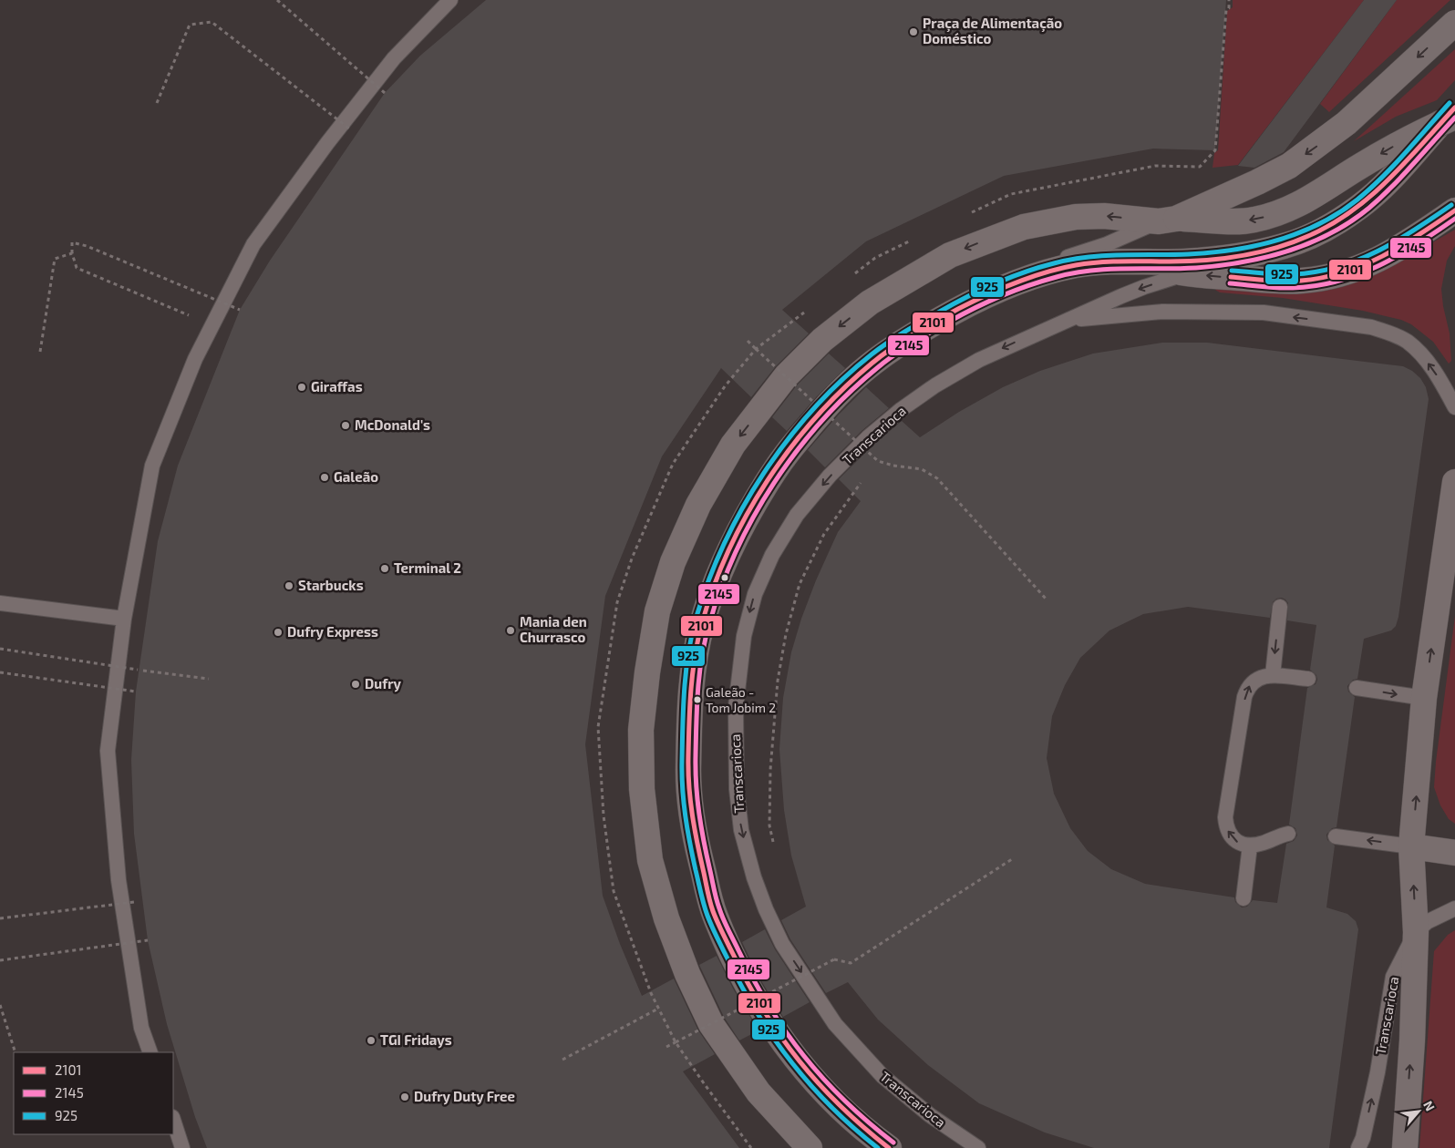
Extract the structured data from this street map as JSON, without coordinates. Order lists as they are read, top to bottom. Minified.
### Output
{"streets":{"lane":["Transcarioca"]},"places":["Praça de Alimentação Doméstico","Giraffas","McDonald's","Galeão","Terminal 2","Starbucks","Mania den Churrasco","Dufry Express","Dufry","Galeão - Tom Jobim 2","TGI Fridays","Dufry Duty Free"],"lines":["transit line 925","transit line 2101","transit line 2145"],"legend":["2101","2145","925"],"north":"top right"}
